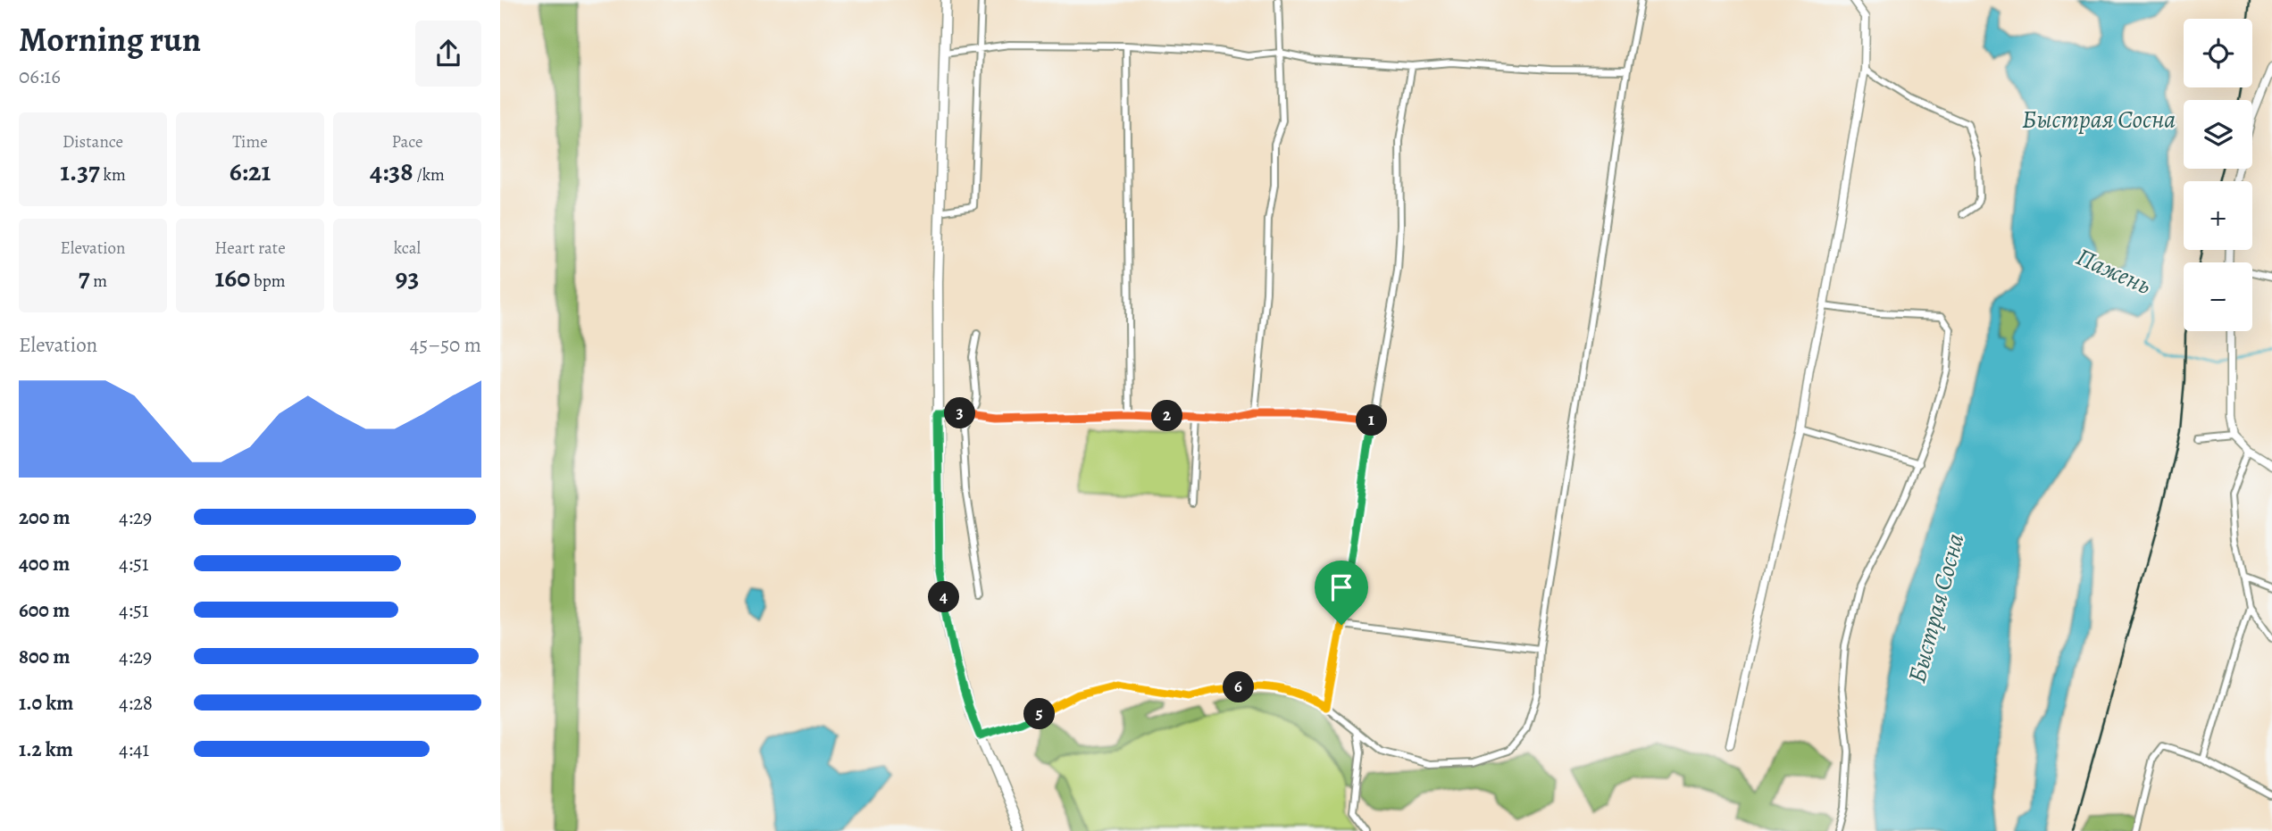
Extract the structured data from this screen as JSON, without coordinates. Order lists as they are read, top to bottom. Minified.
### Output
{"water":["Быстрая Сосна","Пажень"],"page":{"heading":["Morning run","06:16"],"map_buttons":["+","−"],"stats":[["Distance","1.37 km"],["Time","6:21"],["Pace","4:38 /km"],["Elevation","7 m"],["Heart rate","160 bpm"],["kcal","93"]],"chart":["Elevation","45–50 m"],"pins":["3","2","1","4","6","5"],"list":[{"name":"200 m","note":"4:29"},{"name":"400 m","note":"4:51"},{"name":"600 m","note":"4:51"},{"name":"800 m","note":"4:29"},{"name":"1.0 km","note":"4:28"},{"name":"1.2 km","note":"4:41"}]}}
